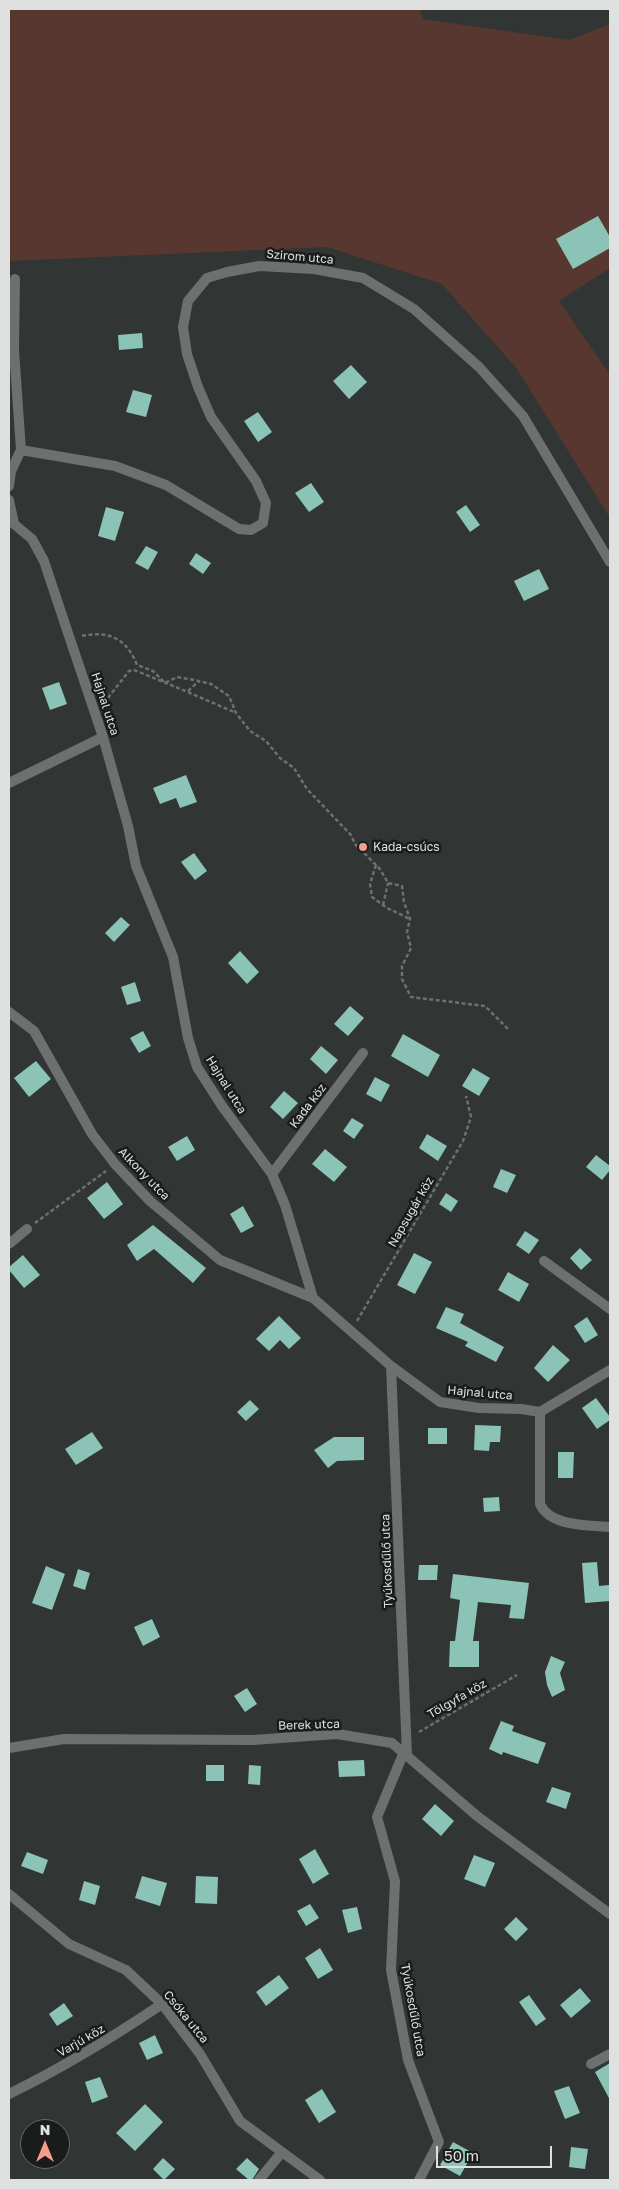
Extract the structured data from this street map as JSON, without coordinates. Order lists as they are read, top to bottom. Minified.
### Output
{"streets":{"street":["Szirom utca","Hajnal utca","Kada köz","Alkony utca","Tyúkosdűlő utca","Berek utca","Csóka utca","Varjú köz"],"path":["Napsugár köz","Tölgyfa köz"]},"crossings":[["Hajnal utca","Kada köz"],["Hajnal utca","Alkony utca"],["Hajnal utca","Napsugár köz"],["Hajnal utca","Tyúkosdűlő utca"],["Tyúkosdűlő utca","Tölgyfa köz"],["Tyúkosdűlő utca","Berek utca"],["Csóka utca","Varjú köz"]],"places":["Kada-csúcs"],"scale_bar":"50 m","north":"top"}
